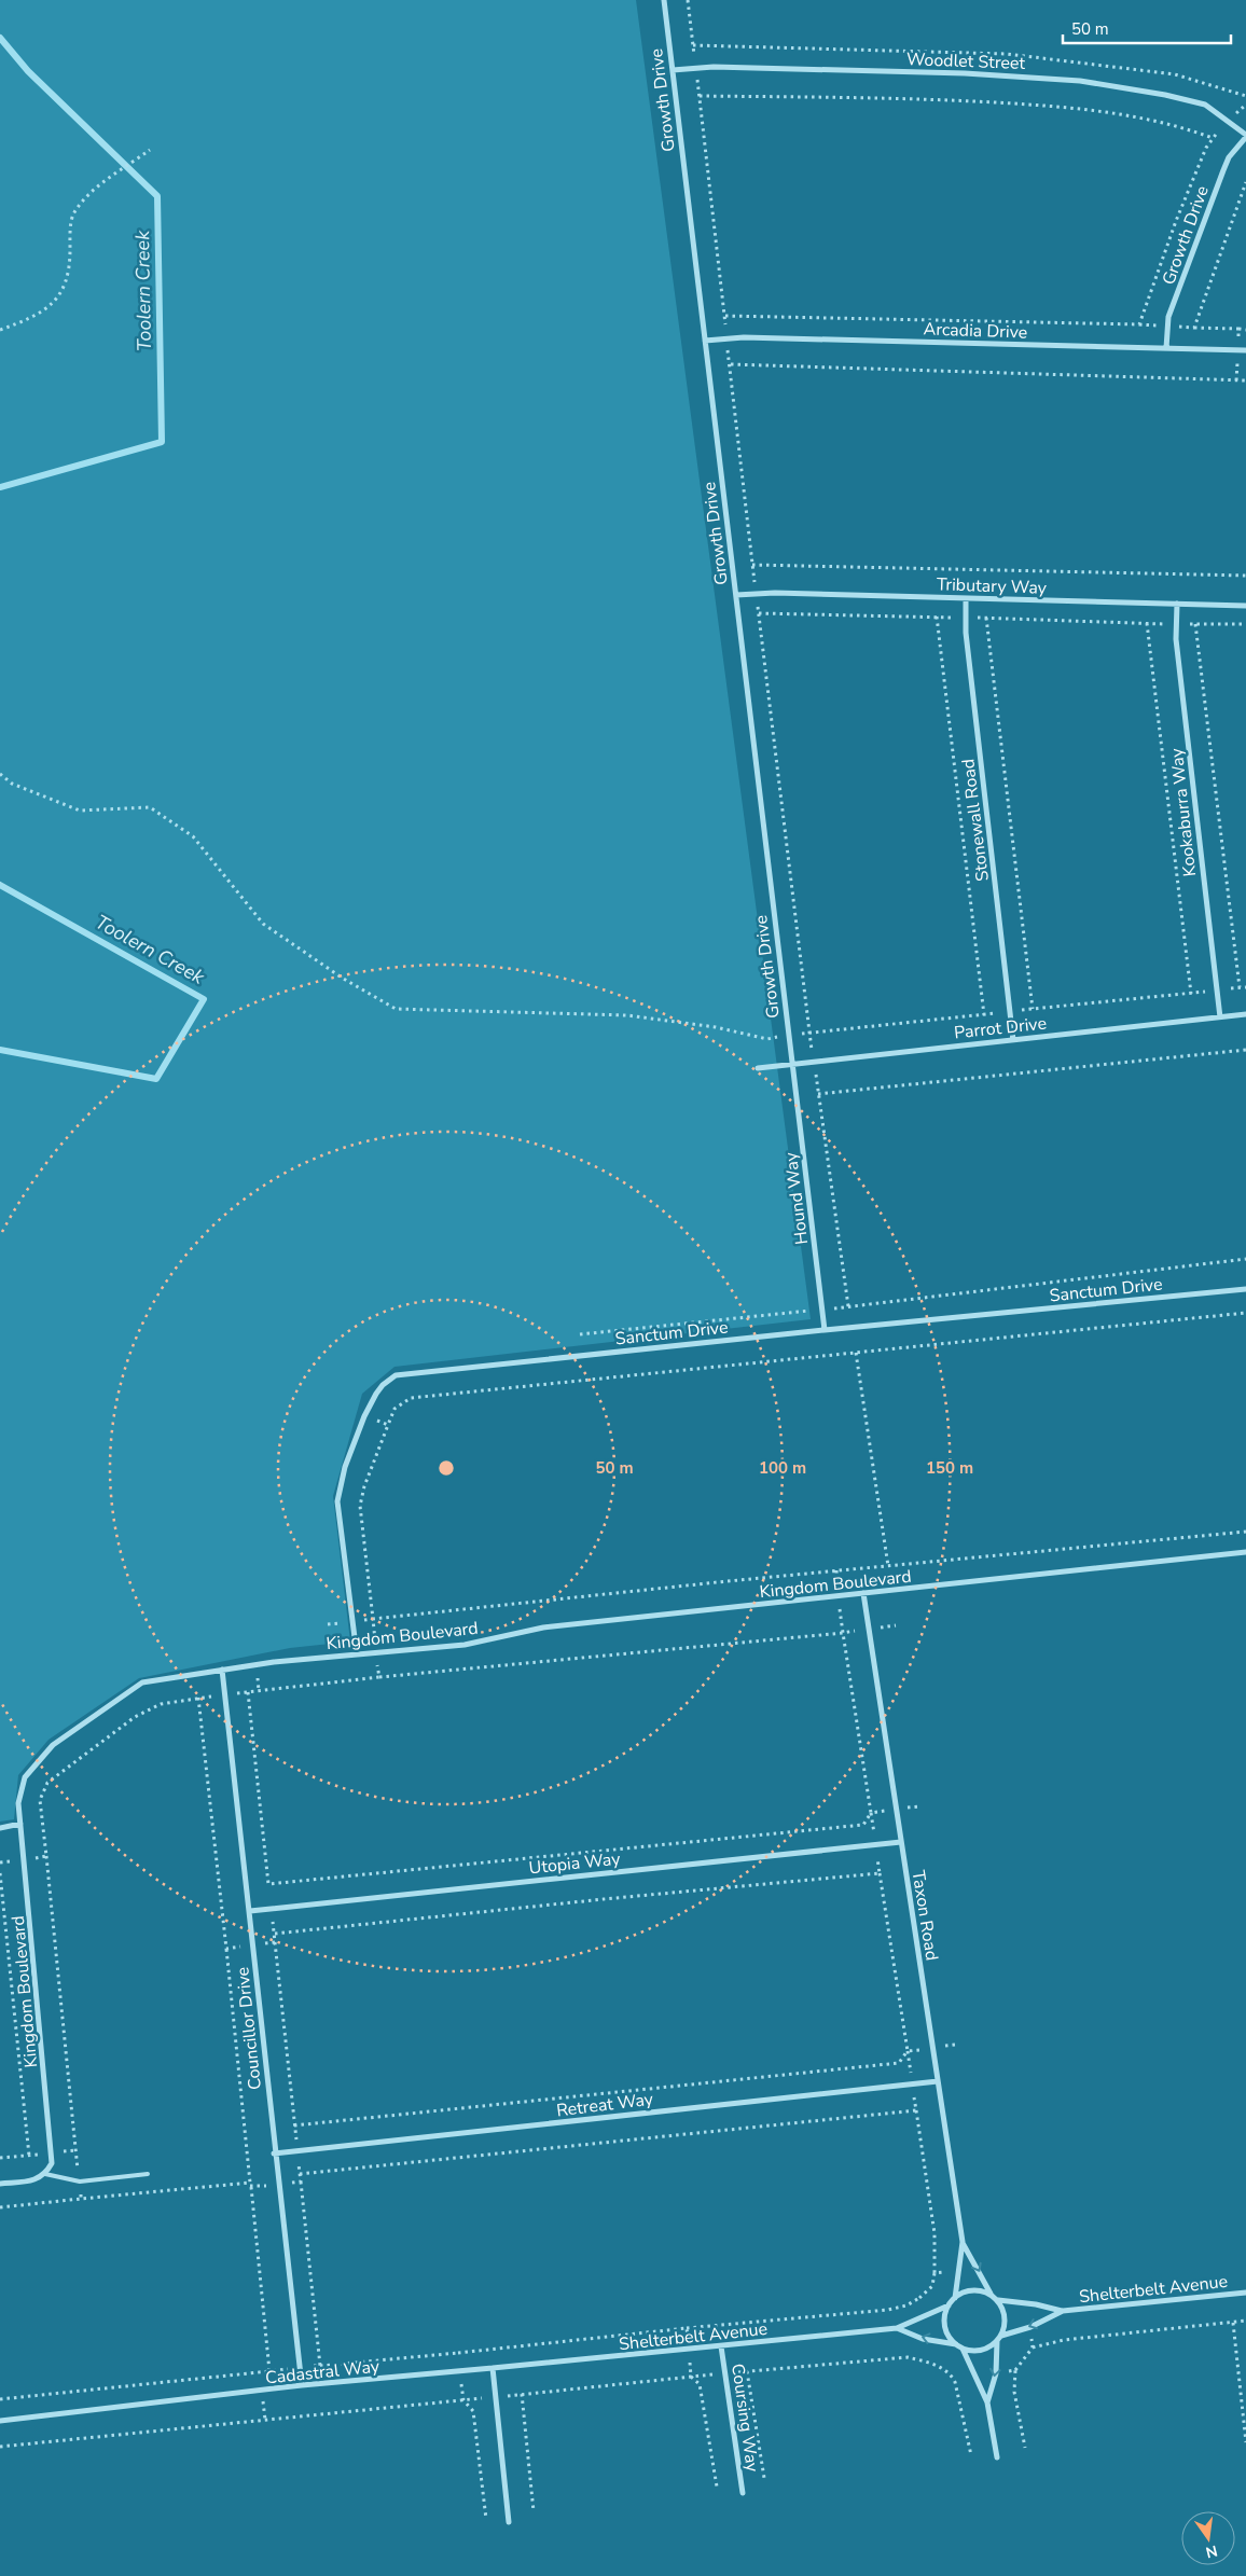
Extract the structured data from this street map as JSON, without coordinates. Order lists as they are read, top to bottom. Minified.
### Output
{"streets":{"street":["Woodlet Street","Growth Drive","Arcadia Drive","Tributary Way","Kookaburra Way","Stonewall Road","Parrot Drive","Hound Way","Sanctum Drive","Kingdom Boulevard","Utopia Way","Taxon Road","Councillor Drive","Retreat Way","Shelterbelt Avenue","Cadastral Way","Coursing Way"]},"crossings":[["Woodlet Street","Growth Drive"],["Growth Drive","Arcadia Drive"],["Growth Drive","Tributary Way"],["Growth Drive","Parrot Drive"],["Growth Drive","Hound Way"],["Tributary Way","Kookaburra Way"],["Tributary Way","Stonewall Road"],["Kookaburra Way","Parrot Drive"],["Stonewall Road","Parrot Drive"],["Parrot Drive","Hound Way"],["Hound Way","Sanctum Drive"],["Sanctum Drive","Kingdom Boulevard"],["Kingdom Boulevard","Taxon Road"],["Kingdom Boulevard","Councillor Drive"],["Utopia Way","Taxon Road"],["Utopia Way","Councillor Drive"],["Taxon Road","Retreat Way"],["Councillor Drive","Retreat Way"],["Councillor Drive","Cadastral Way"],["Shelterbelt Avenue","Cadastral Way"],["Shelterbelt Avenue","Coursing Way"]],"water":["Toolern Creek"],"scale_bar":"50 m","north":"bottom","rings":["50 m","100 m","150 m"]}
